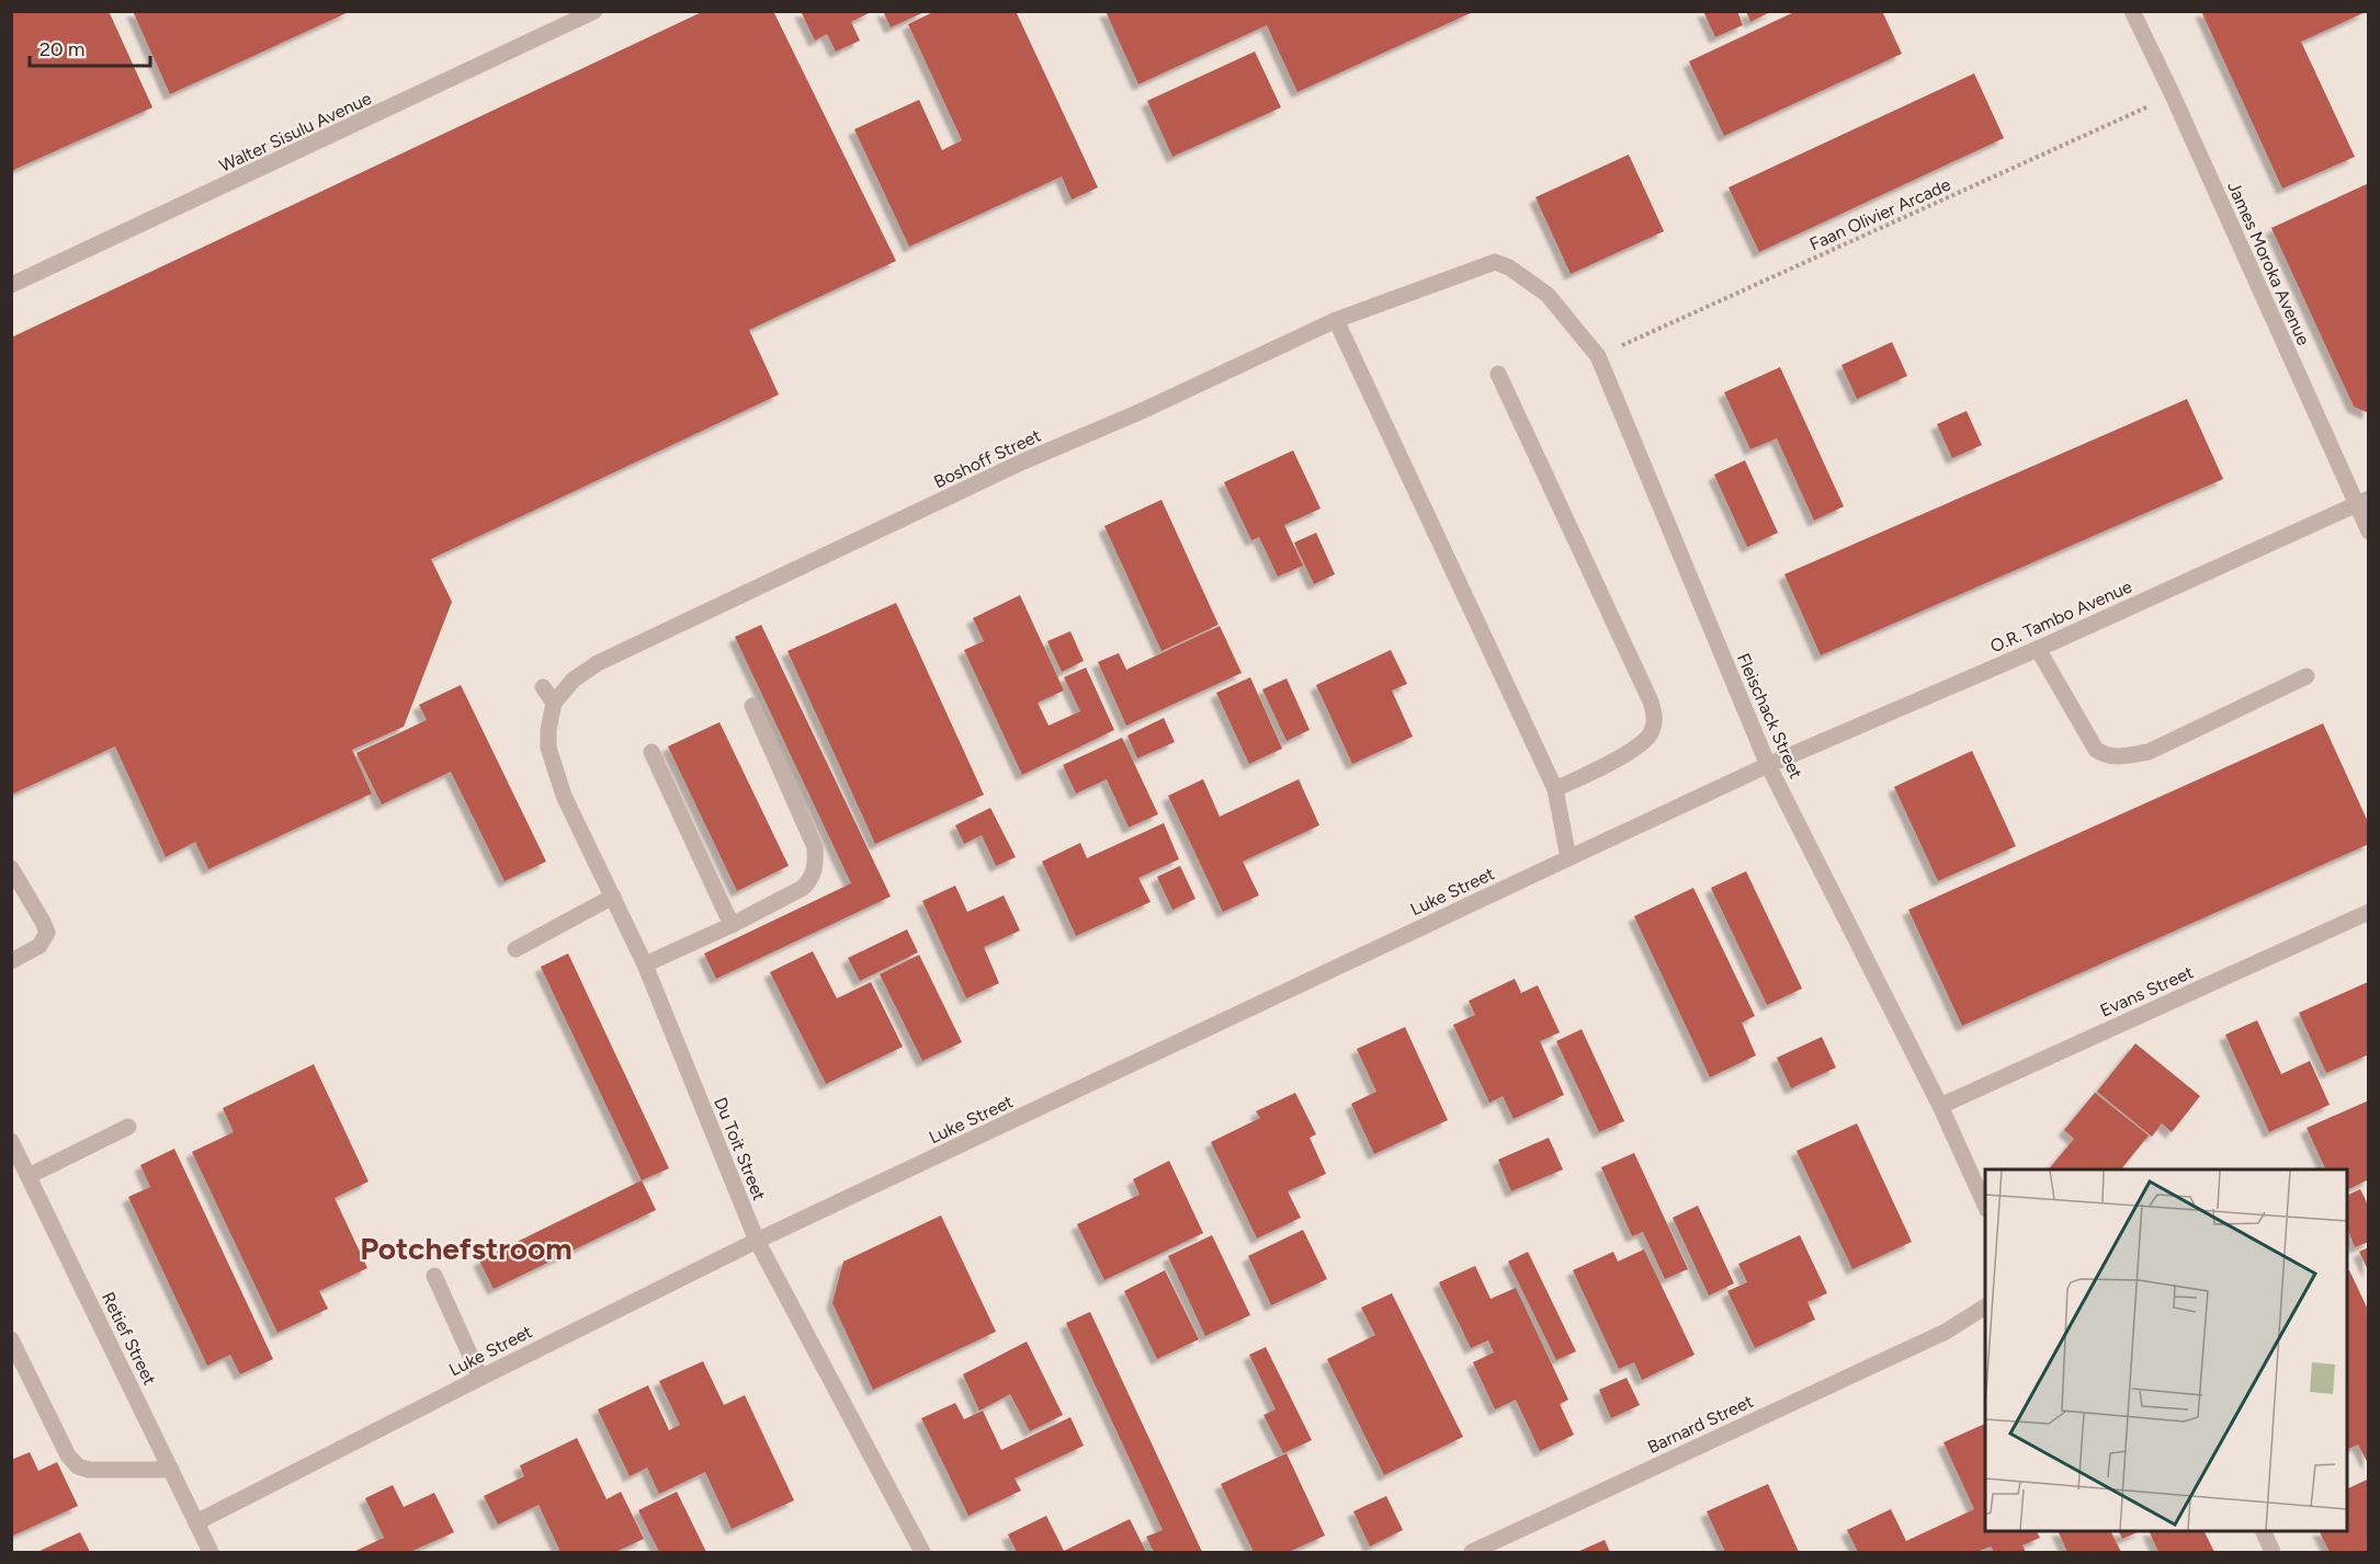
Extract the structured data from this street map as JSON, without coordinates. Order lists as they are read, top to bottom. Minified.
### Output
{"streets":{"street":["Walter Sisulu Avenue","James Moroka Avenue","Boshoff Street","O.R. Tambo Avenue","Fleischack Street","Luke Street","Evans Street","Du Toit Street","Retief Street","Barnard Street"],"path":["Faan Olivier Arcade"]},"crossings":[["Faan Olivier Arcade","James Moroka Avenue"],["Faan Olivier Arcade","Fleischack Street"],["James Moroka Avenue","O.R. Tambo Avenue"],["Boshoff Street","Fleischack Street"],["Boshoff Street","Du Toit Street"],["O.R. Tambo Avenue","Fleischack Street"],["O.R. Tambo Avenue","Luke Street"],["Fleischack Street","Luke Street"],["Fleischack Street","Evans Street"],["Luke Street","Du Toit Street"],["Luke Street","Retief Street"]],"districts":["Potchefstroom"],"scale_bar":"20 m"}
